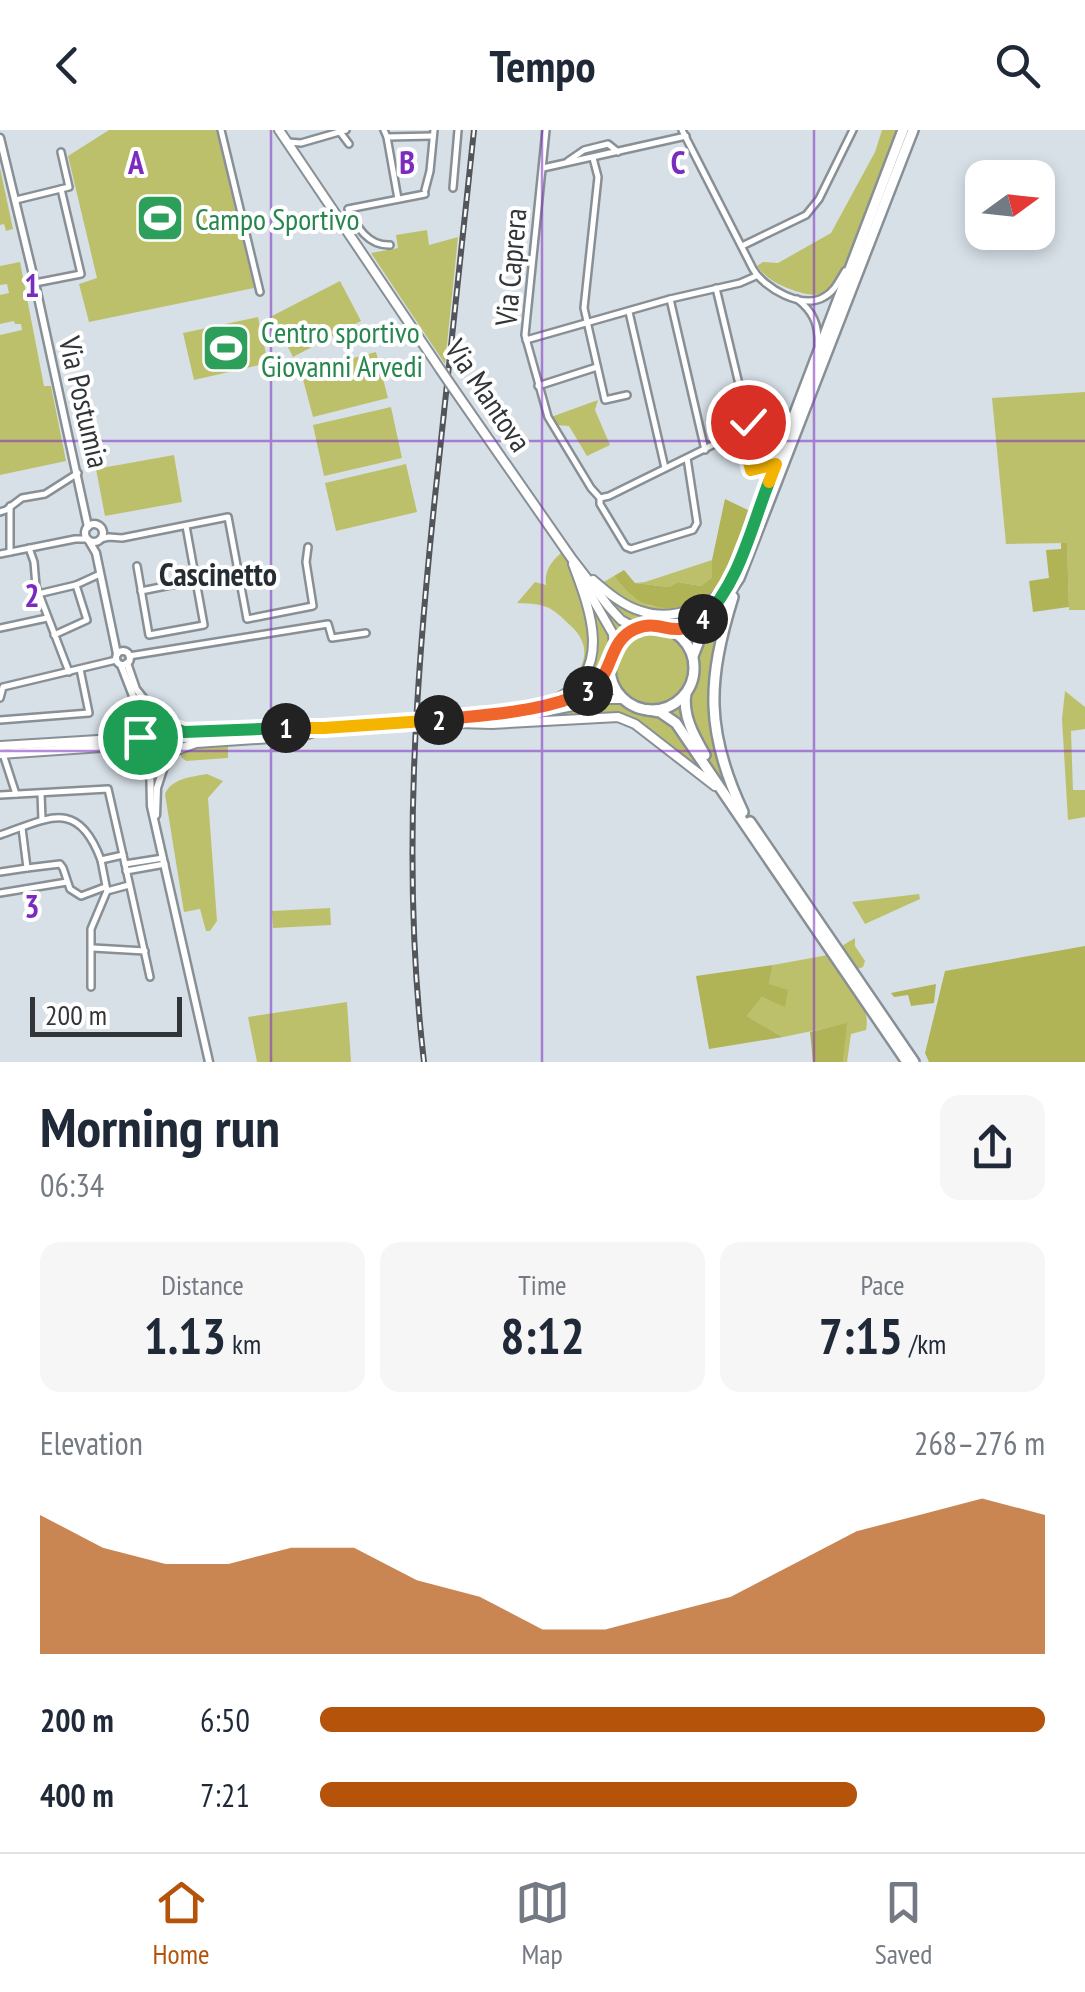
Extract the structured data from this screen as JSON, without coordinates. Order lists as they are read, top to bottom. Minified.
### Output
{"streets":{"main road":["Via Mantova"],"street":["Via Caprera","Via Postumia"]},"districts":["Cascinetto"],"places":{"sports":["Campo Sportivo","Centro sportivo Giovanni Arvedi"]},"scale_bar":"200 m","north":"right","page":{"header":"Tempo","pins":["4","3","2","1"],"scale":"200 m","heading":["Morning run","06:34"],"stats":[["Distance","1.13 km"],["Time","8:12"],["Pace","7:15 /km"]],"chart":["Elevation","268–276 m"],"list":[{"name":"200 m","note":"6:50"},{"name":"400 m","note":"7:21"}],"tabs":["Home","Map","Saved"]},"grid":{"columns":["A","B","C"],"rows":["1","2","3"]}}
